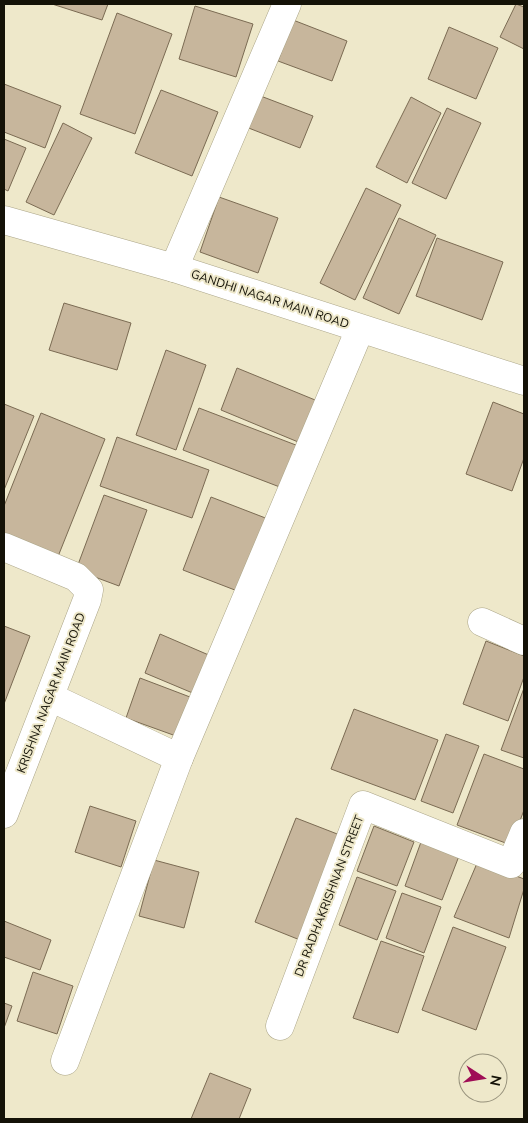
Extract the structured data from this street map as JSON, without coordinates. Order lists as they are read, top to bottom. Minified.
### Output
{"streets":{"street":["GANDHI NAGAR MAIN ROAD","KRISHNA NAGAR MAIN ROAD","DR RADHAKRISHNAN STREET"]},"north":"right"}
